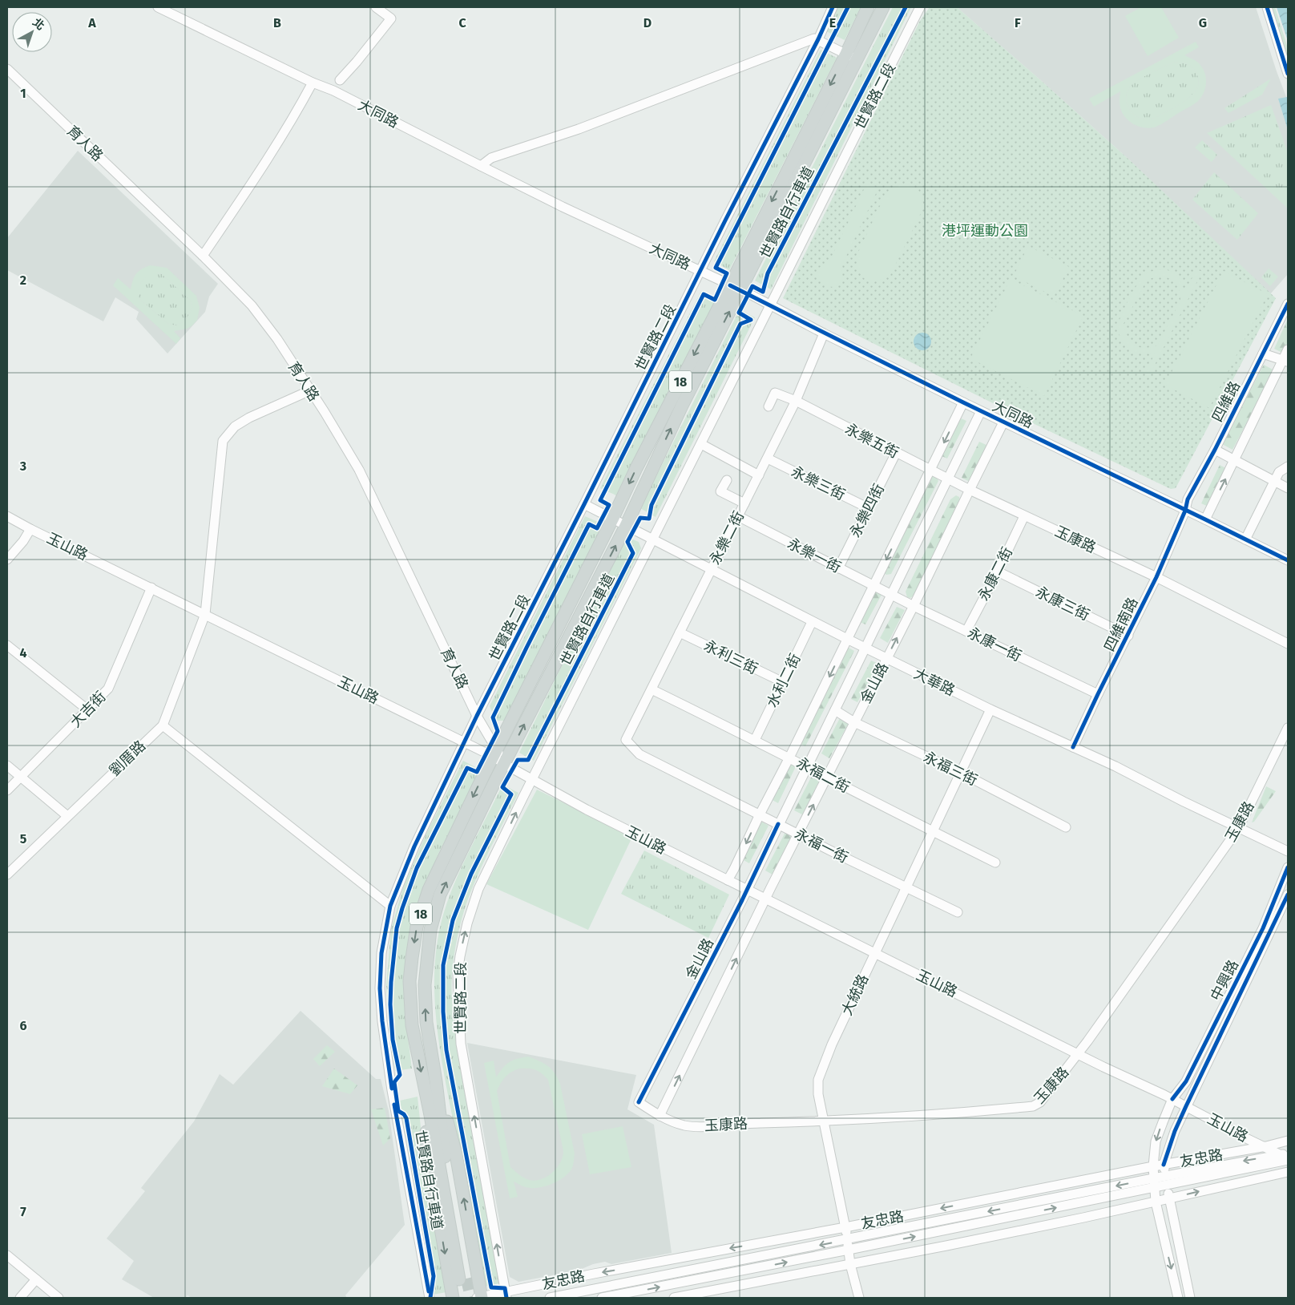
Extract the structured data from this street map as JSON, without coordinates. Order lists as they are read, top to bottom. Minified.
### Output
{"streets":{"main road":["18"],"street":["世賢路二段","大同路","育人路","四維路","永樂五街","永樂三街","永樂四街","永樂二街","玉康路","玉山路","永樂一街","永康二街","永康三街","四維南路","永康一街","永利三街","水利二街","大華路","金山路","大吉街","劉厝路","永福三街","永福二街","永福一街","中興路","大統路","友忠路"],"cycle path":["世賢路自行車道"]},"crossings":[["世賢路二段","大同路"],["世賢路二段","育人路"],["世賢路二段","玉山路"],["世賢路二段","大華路"],["世賢路二段","友忠路"],["大同路","18"],["大同路","四維路"],["大同路","永樂二街"],["大同路","四維南路"],["大同路","金山路"],["育人路","18"],["育人路","玉山路"],["育人路","劉厝路"],["18","玉山路"],["18","大華路"],["18","友忠路"],["四維路","四維南路"],["永樂五街","永樂四街"],["永樂五街","永樂二街"],["永樂五街","玉康路"],["永樂五街","金山路"],["永樂三街","永樂四街"],["永樂三街","永樂二街"],["永樂四街","永樂一街"],["永樂二街","永樂一街"],["永樂二街","永利三街"],["永樂二街","大華路"],["永樂二街","永福二街"],["永樂二街","永福一街"],["玉康路","玉山路"],["玉康路","永康二街"],["玉康路","四維南路"],["玉康路","大華路"],["玉康路","金山路"],["玉康路","大統路"],["玉山路","金山路"],["玉山路","大吉街"],["玉山路","劉厝路"],["玉山路","中興路"],["玉山路","大統路"],["玉山路","友忠路"],["永樂一街","永康一街"],["永樂一街","金山路"],["永康二街","永康三街"],["永康二街","永康一街"],["永康三街","四維南路"],["四維南路","永康一街"],["四維南路","大華路"],["永康一街","金山路"],["永利三街","水利二街"],["水利二街","大華路"],["水利二街","永福二街"],["大華路","金山路"],["大華路","大統路"],["金山路","永福三街"],["金山路","永福二街"],["金山路","永福一街"],["永福三街","大統路"],["永福二街","大統路"],["永福一街","大統路"],["中興路","友忠路"],["大統路","友忠路"]],"parks":["港坪運動公園"],"north":"top right","grid":{"columns":["A","B","C","D","E","F","G"],"rows":["1","2","3","4","5","6","7"]}}
